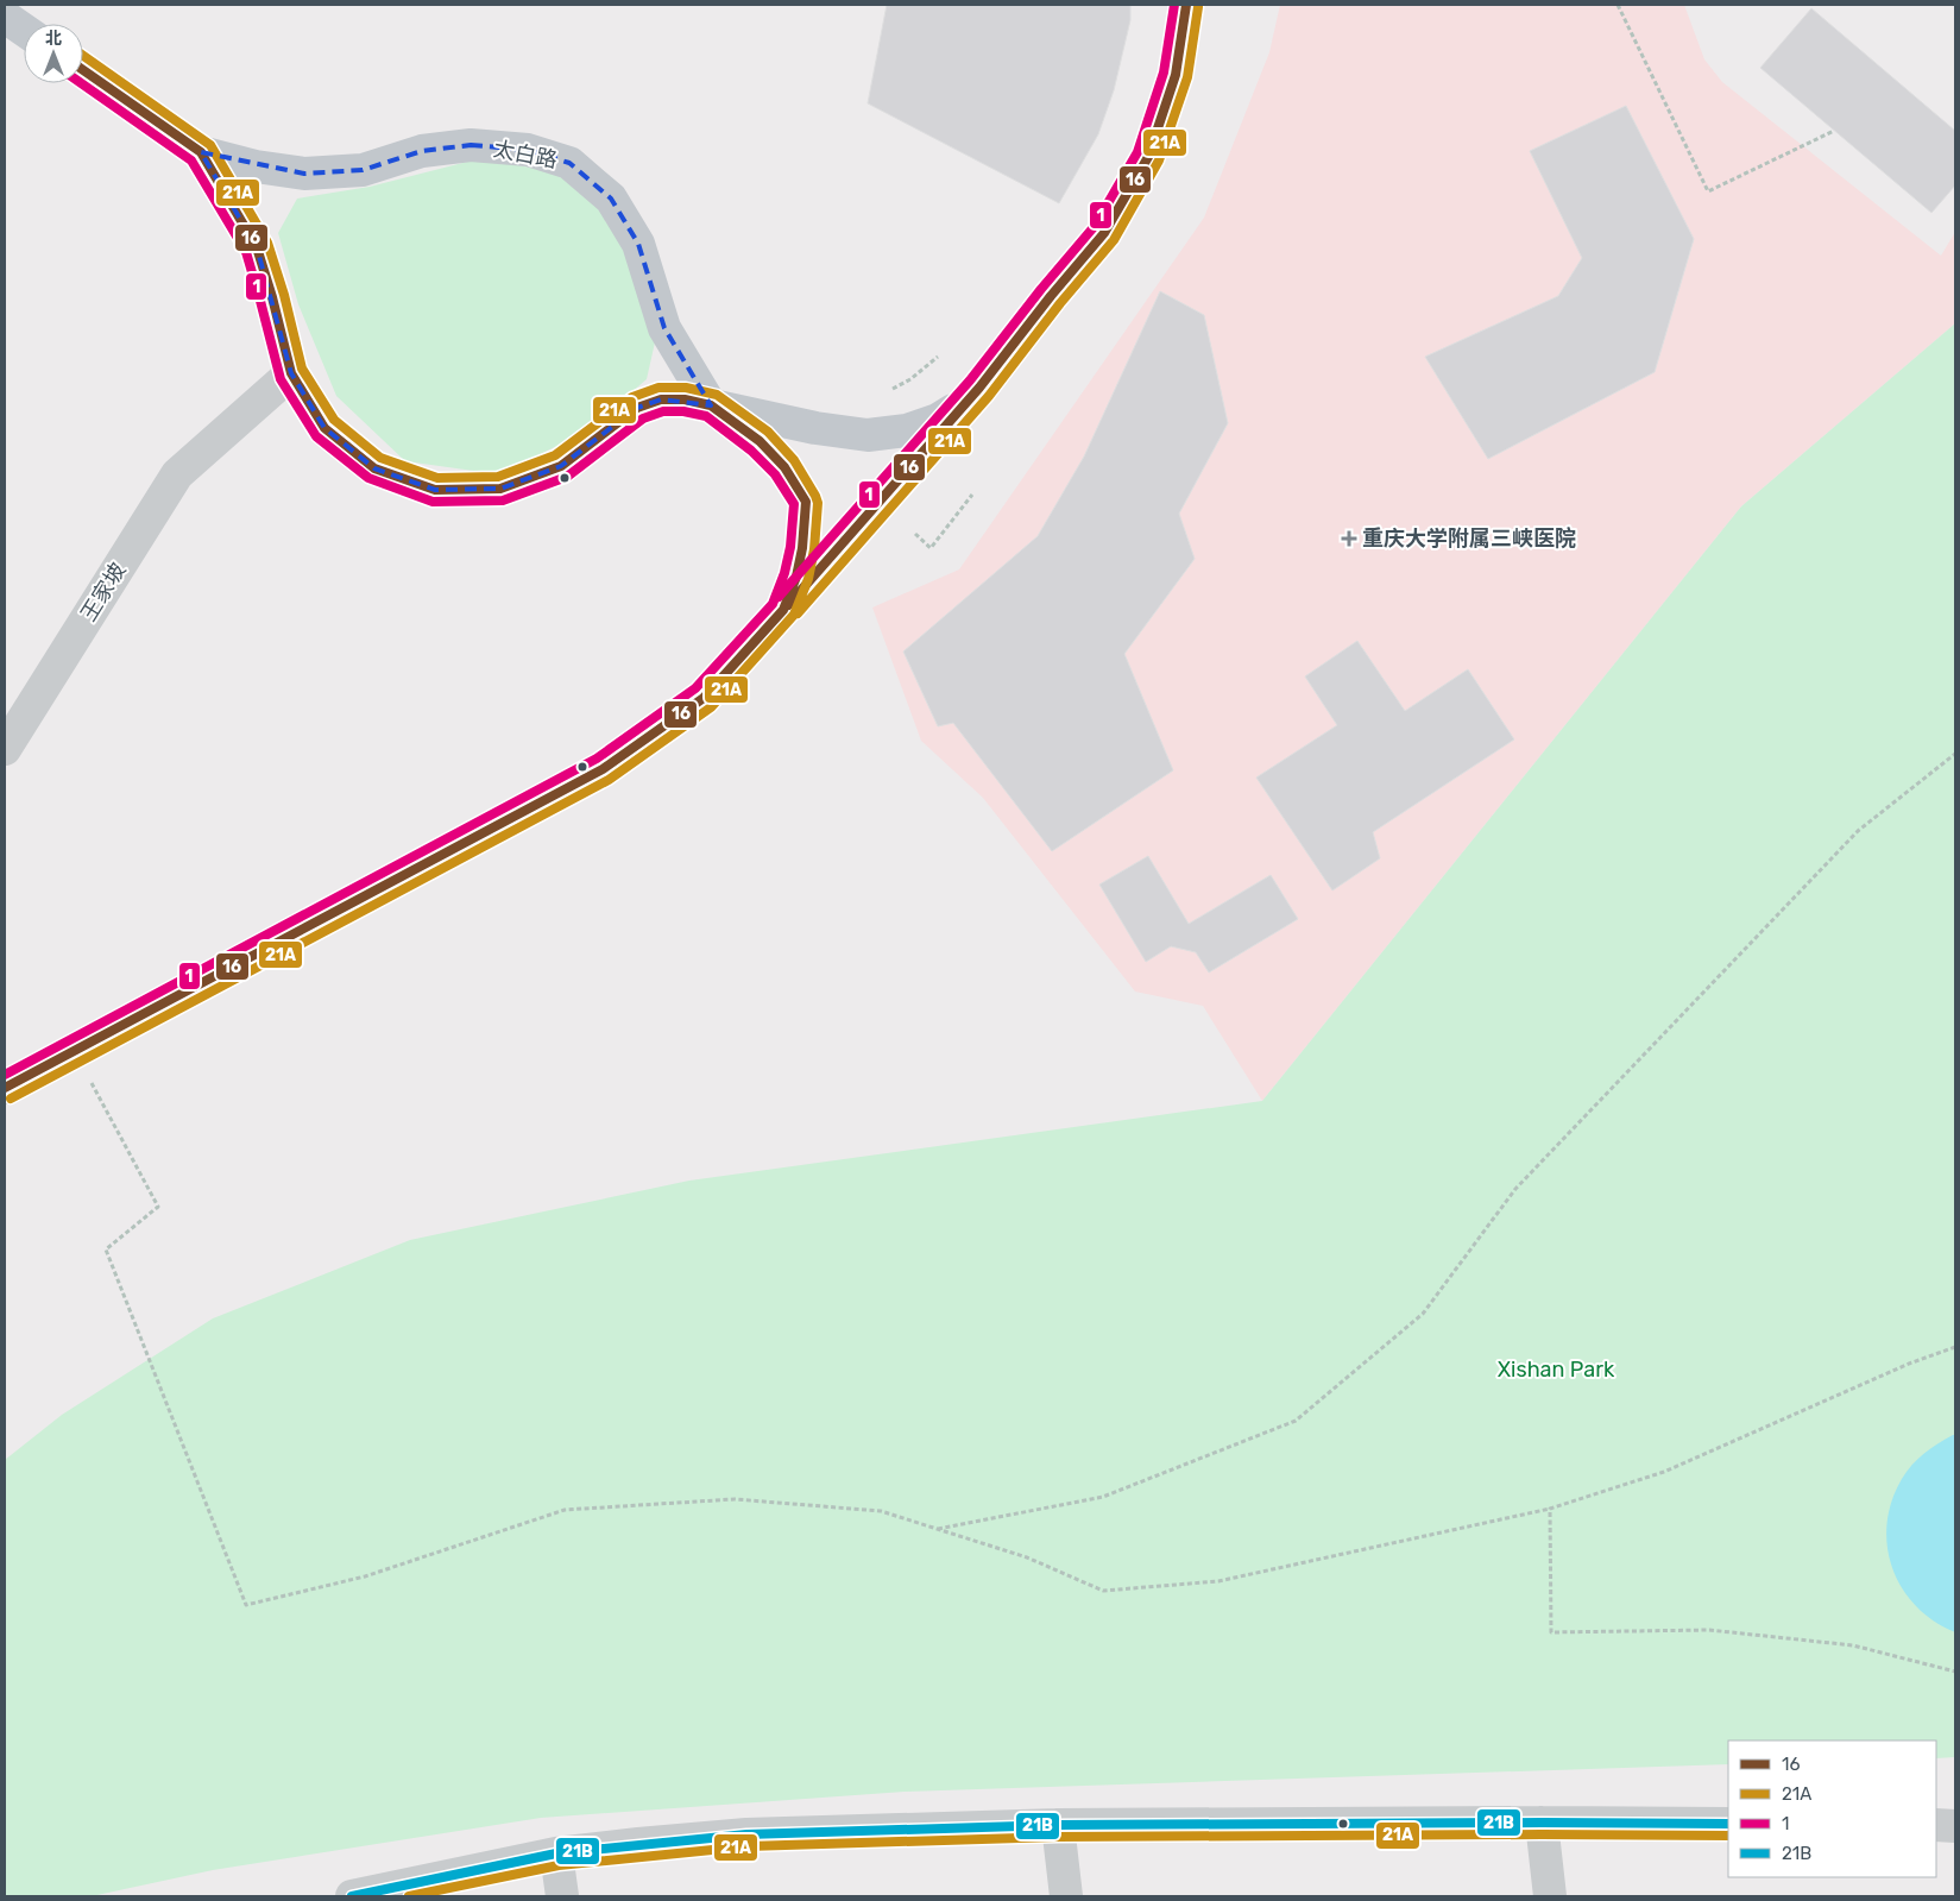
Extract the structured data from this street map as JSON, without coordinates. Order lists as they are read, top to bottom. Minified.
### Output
{"streets":{"main road":["太白路"],"street":["王家坡"]},"crossings":[["太白路","王家坡"]],"parks":["Xishan Park"],"places":{"health":["重庆大学附属三峡医院"]},"lines":["transit line 16","transit line 1","transit line 21A","transit line 21B"],"legend":["16","21A","1","21B"],"north":"top"}
